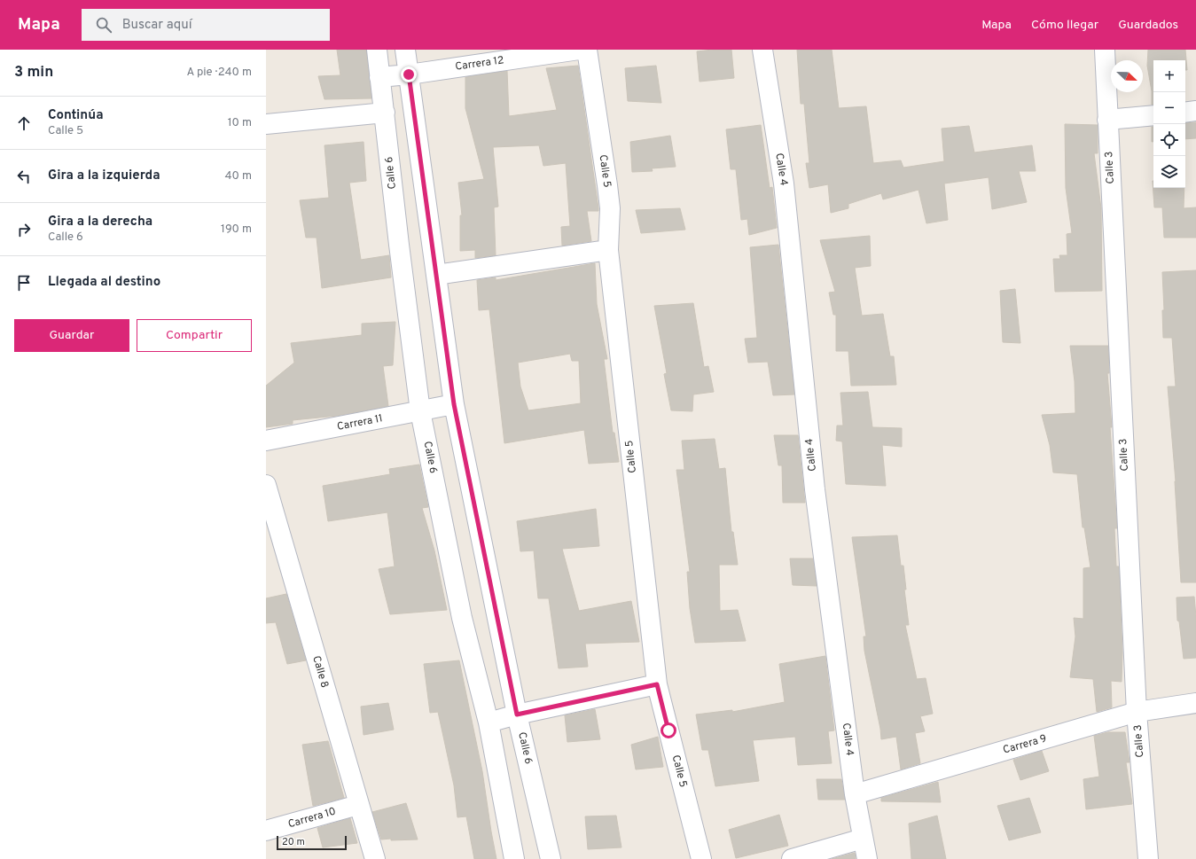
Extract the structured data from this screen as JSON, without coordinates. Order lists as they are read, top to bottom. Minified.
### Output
{"streets":{"street":["Carrera 12","Calle 3","Calle 4","Calle 5","Calle 6","Carrera 11","Calle 8","Carrera 9","Carrera 10"]},"crossings":[["Carrera 12","Calle 6"],["Calle 3","Carrera 9"],["Calle 4","Carrera 9"],["Calle 6","Carrera 11"],["Calle 8","Carrera 10"]],"scale_bar":"20 m","north":"bottom right","page":{"header":"Mapa","search":"Buscar aquí","nav":["Mapa","Cómo llegar","Guardados"],"heading":["3 min","A pie · 240 m"],"map_buttons":["+","−"],"list":[["Continúa","Calle 5","10 m"],["Gira a la izquierda","40 m"],["Gira a la derecha","Calle 6","190 m"],"Llegada al destino"],"buttons":["Guardar","Compartir"],"scale":"20 m"}}
